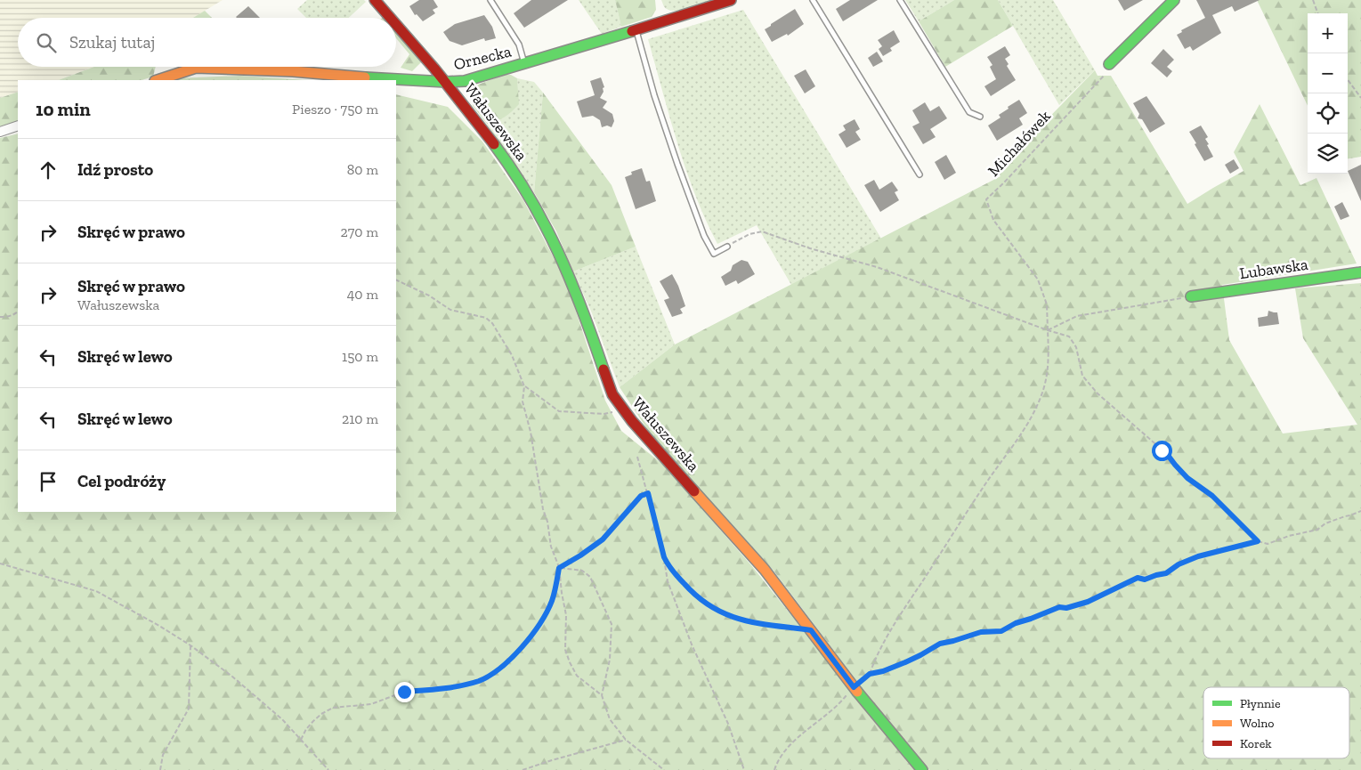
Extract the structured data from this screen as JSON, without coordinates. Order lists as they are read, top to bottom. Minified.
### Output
{"streets":{"street":["Ornecka","Wałuszewska","Lubawska"],"path":["Michałówek"]},"crossings":[["Ornecka","Wałuszewska"]],"legend":["Płynnie","Wolno","Korek"],"page":{"map_buttons":["+","−"],"search":"Szukaj tutaj","heading":["10 min","Pieszo · 750 m"],"list":[["Idź prosto","80 m"],["Skręć w prawo","270 m"],["Skręć w prawo","Wałuszewska","40 m"],["Skręć w lewo","150 m"],["Skręć w lewo","210 m"],"Cel podróży"]}}
